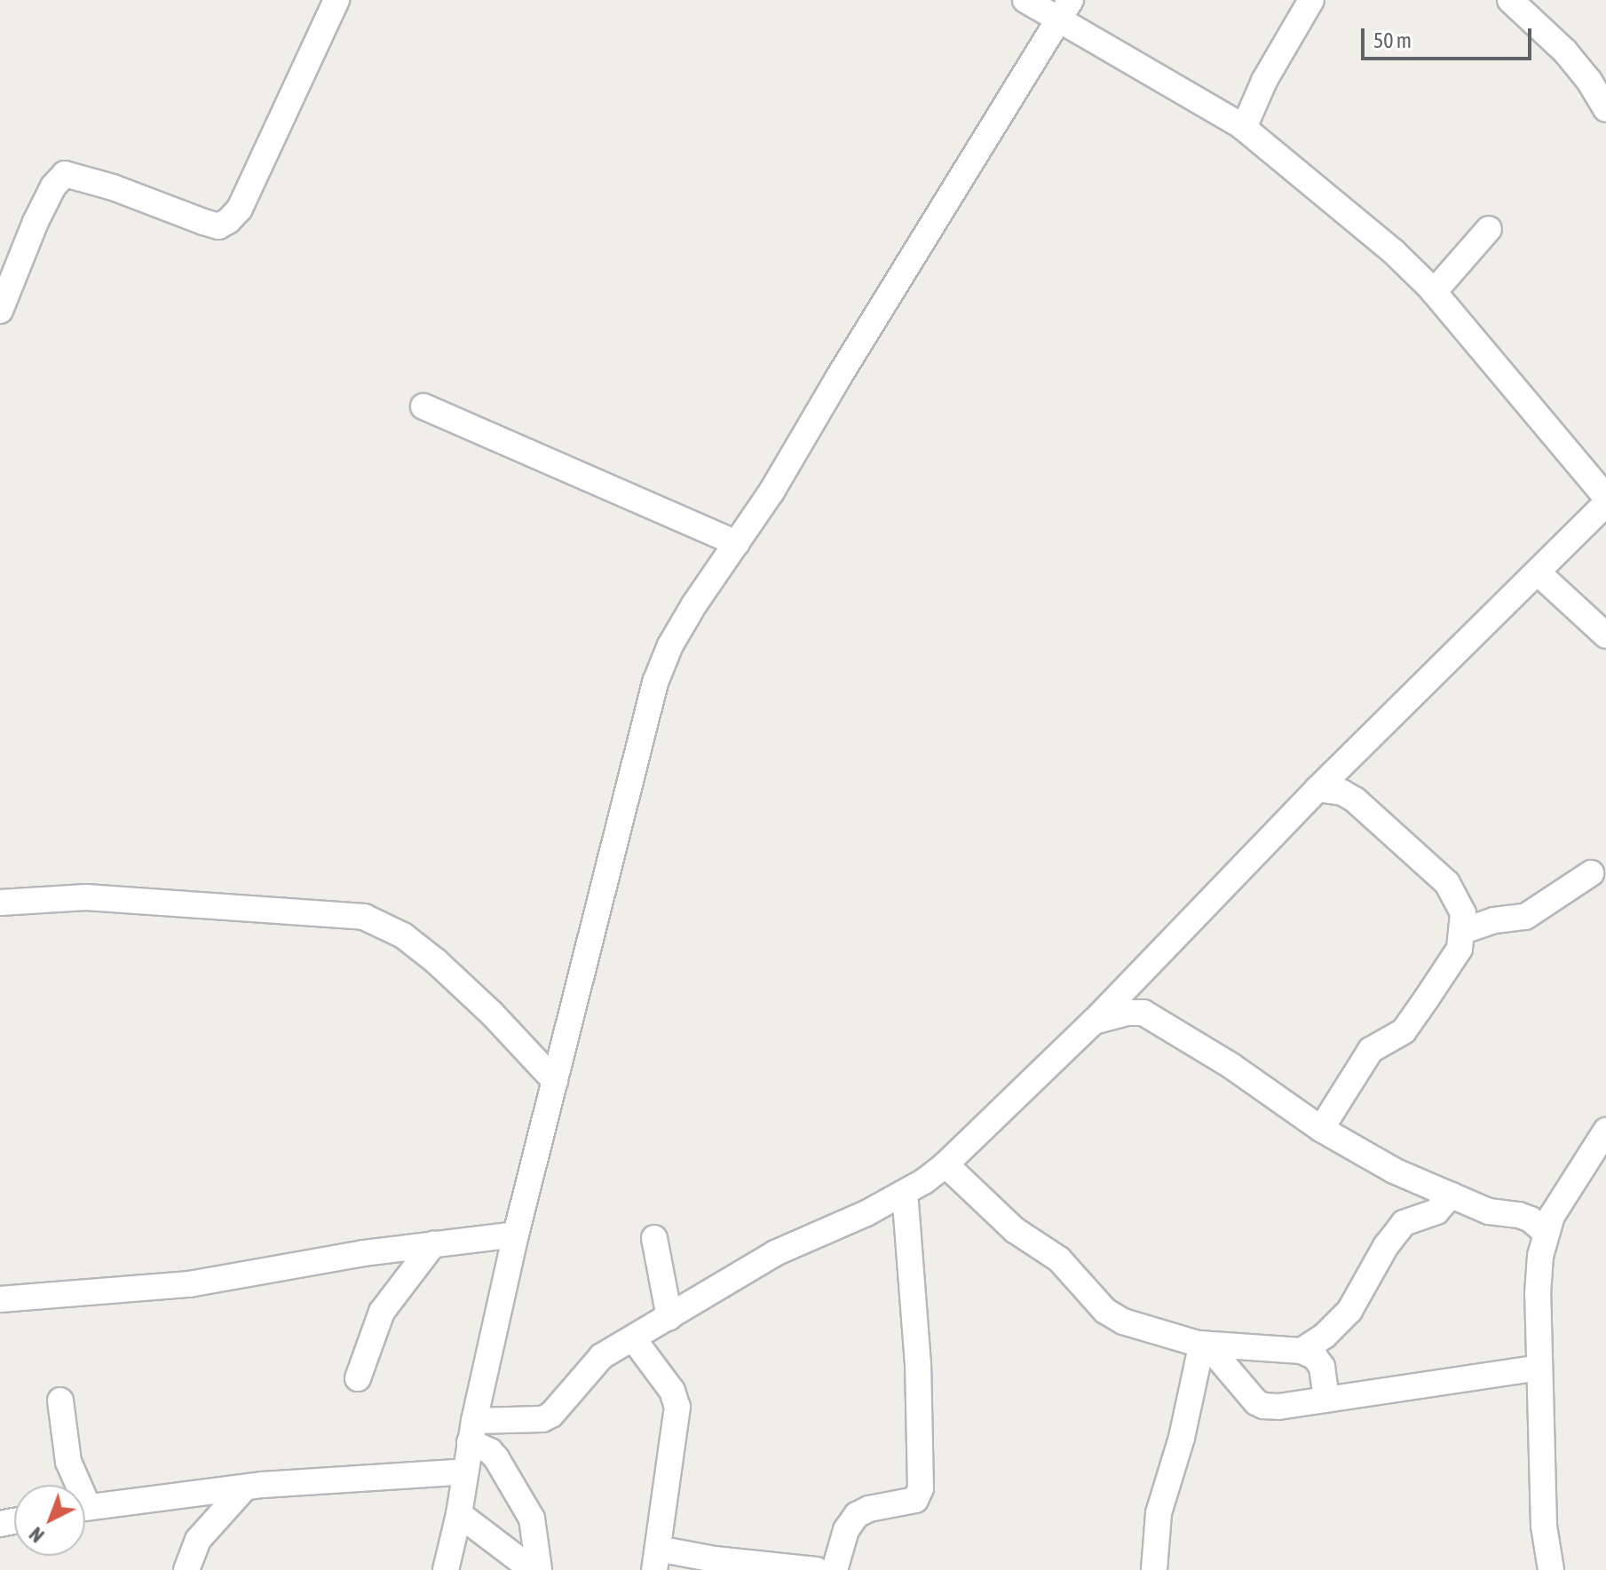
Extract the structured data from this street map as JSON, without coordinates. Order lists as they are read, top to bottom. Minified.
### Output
{"scale_bar":"50 m","north":"bottom left"}
